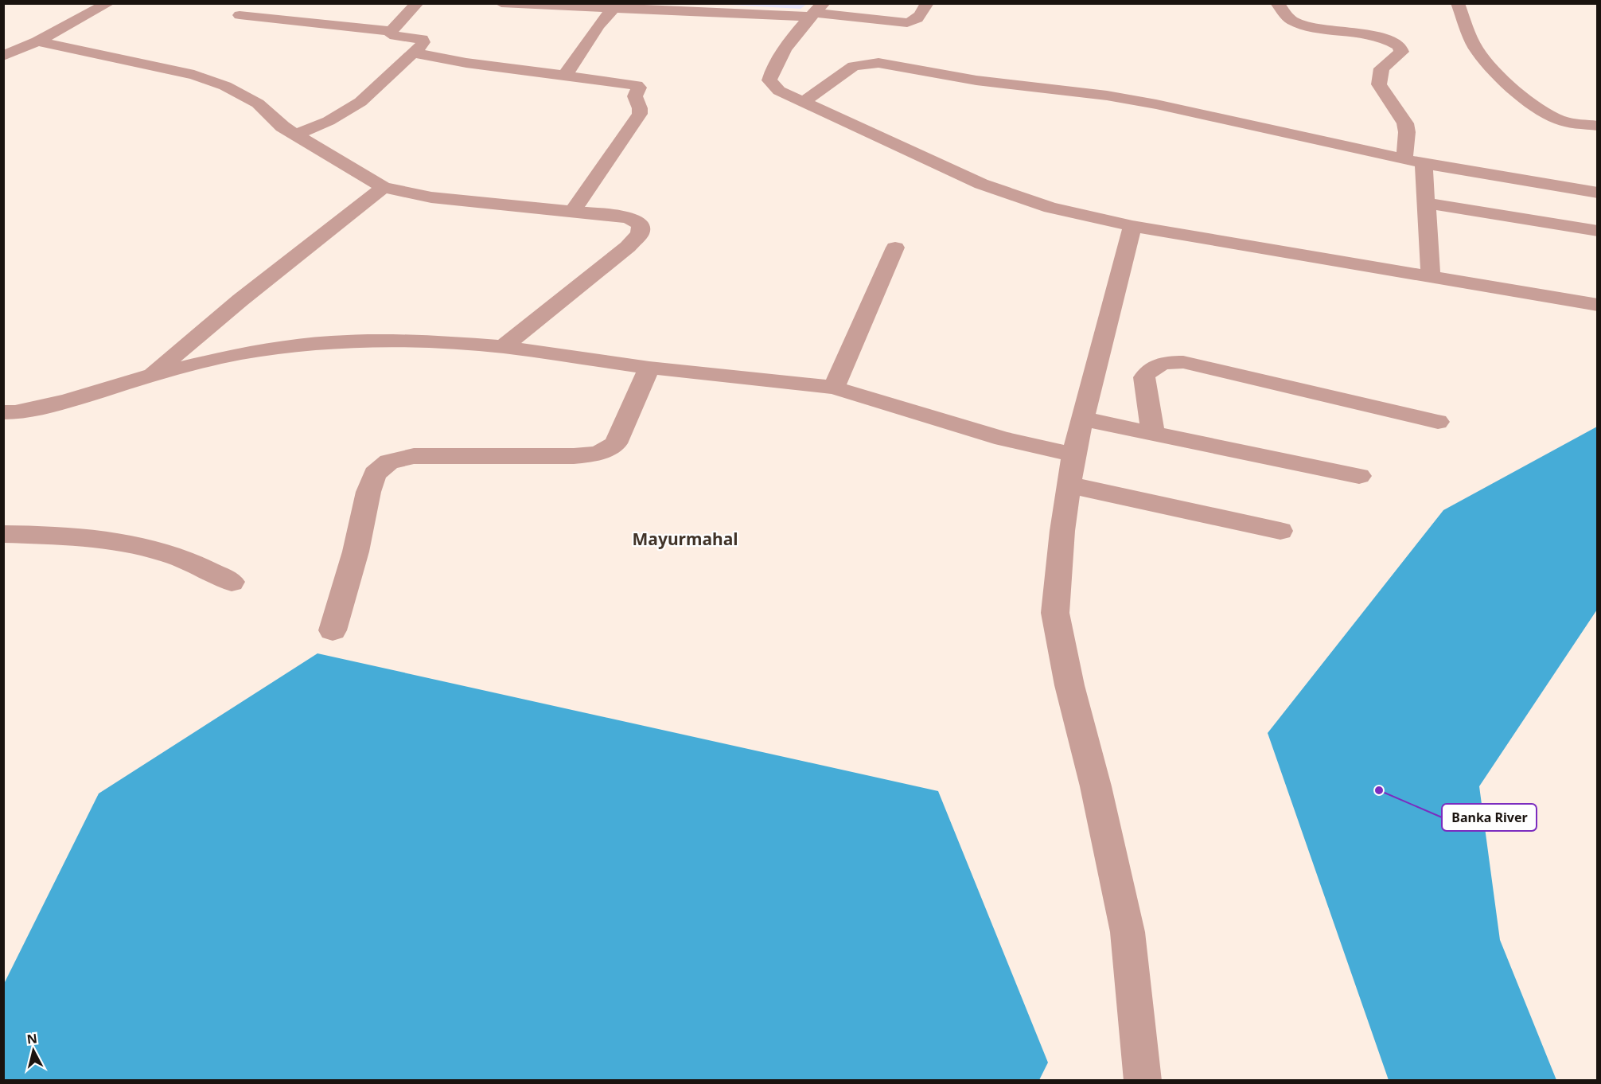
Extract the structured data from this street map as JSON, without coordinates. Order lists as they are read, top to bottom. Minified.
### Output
{"districts":["Mayurmahal"],"places":["Banka River"],"north":"top"}
